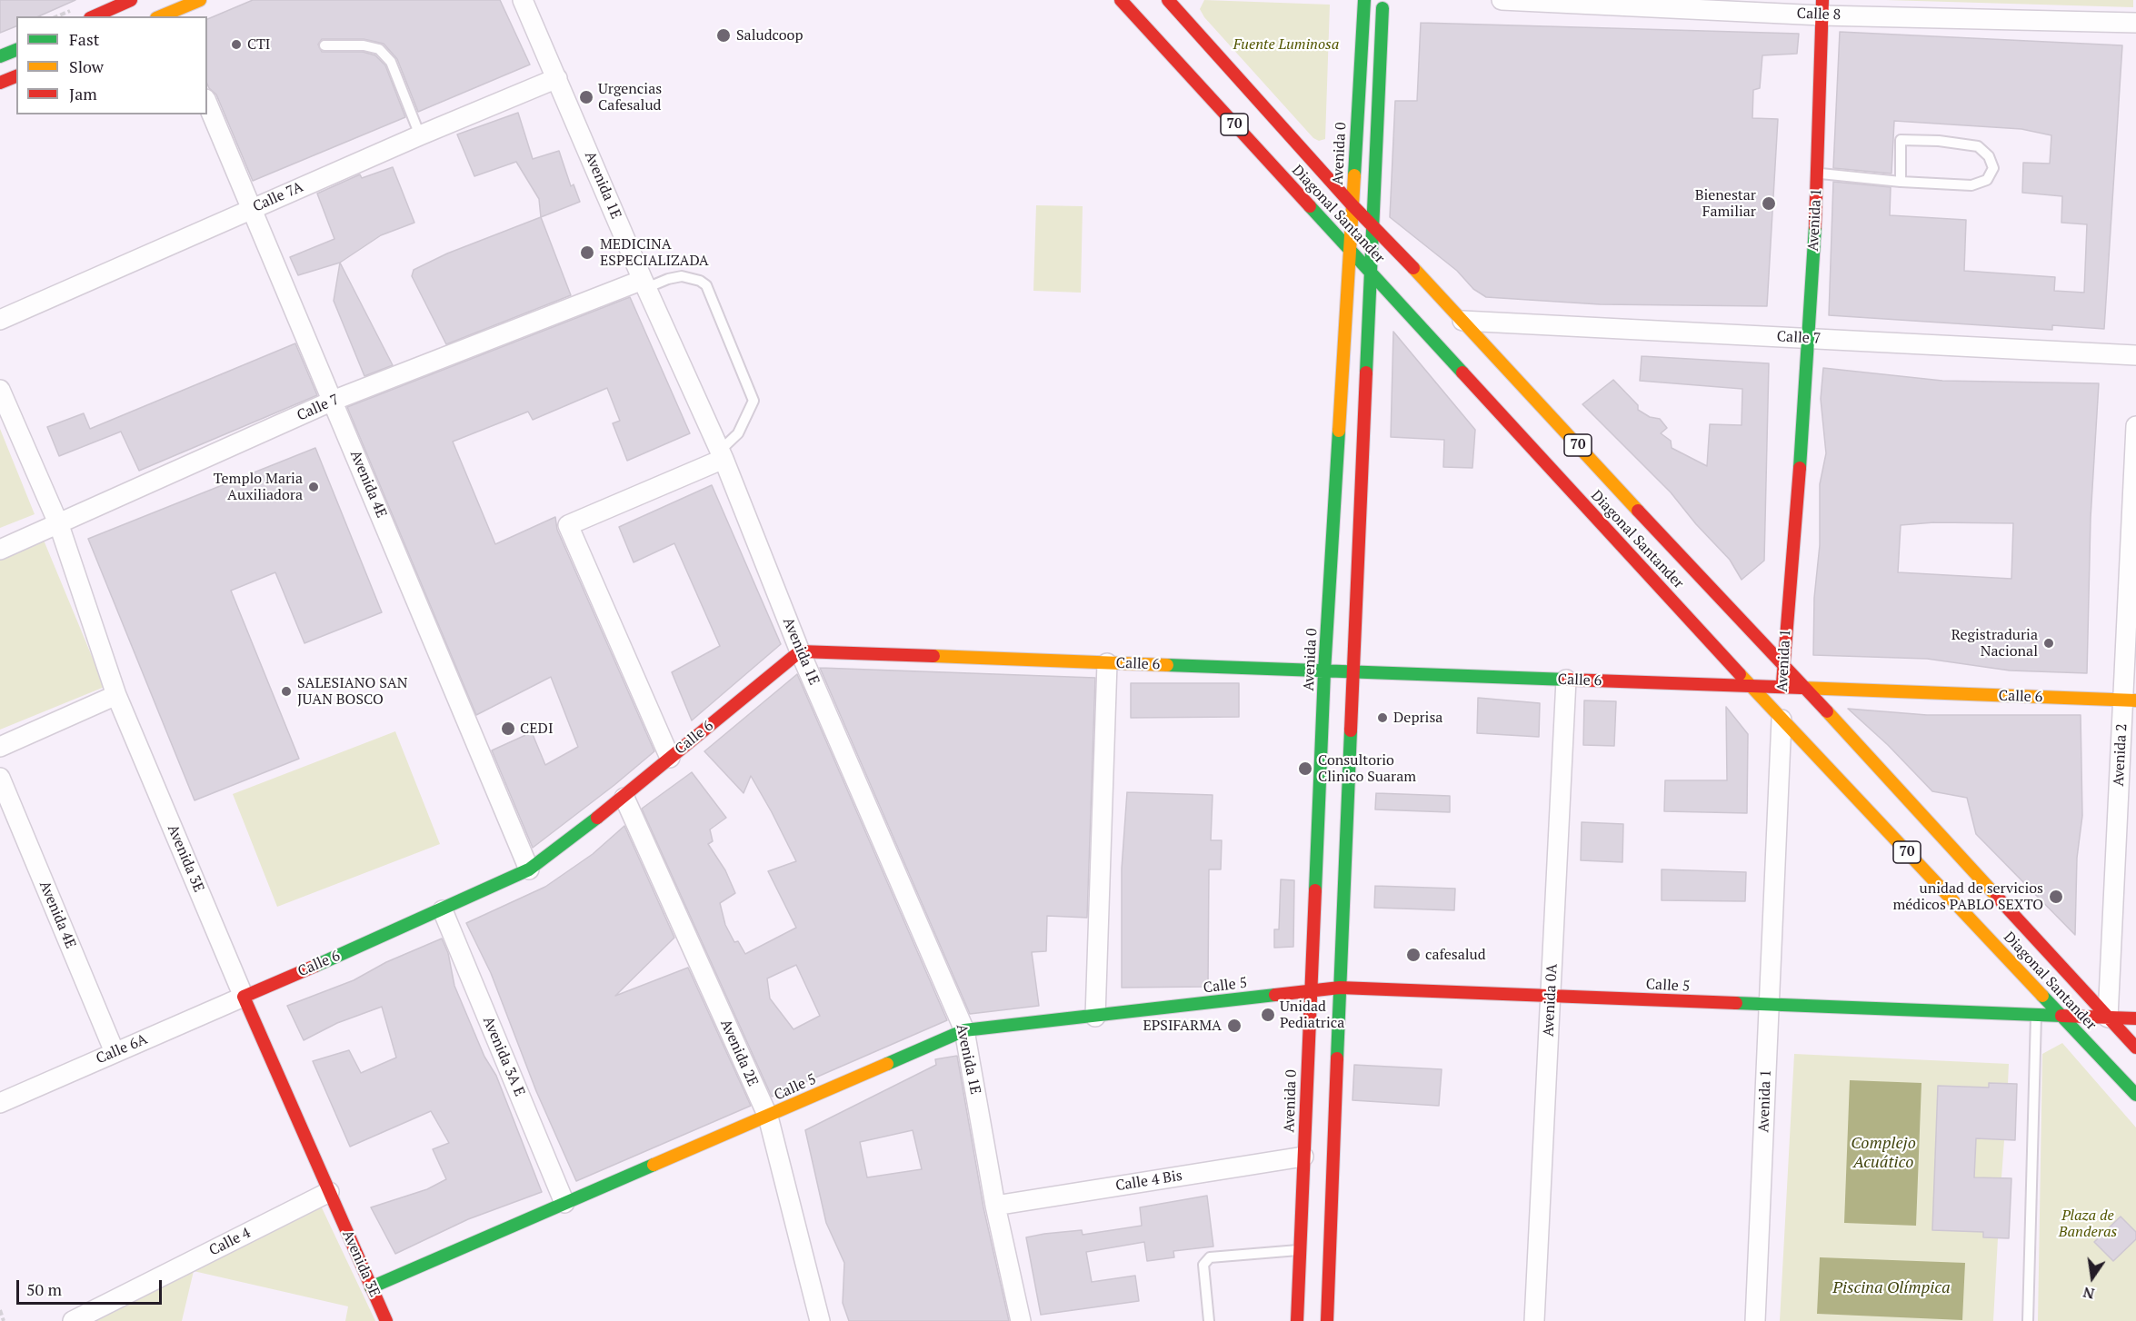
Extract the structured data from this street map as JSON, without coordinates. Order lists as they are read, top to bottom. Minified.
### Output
{"streets":{"street":["Calle 8","70","Avenida 0","Avenida 1E","Calle 7A","Diagonal Santander","Avenida 1","Calle 7","Avenida 4E","Calle 6","Avenida 2","Avenida 3E","Calle 5","Avenida 0A","Calle 6A","Avenida 2E","Avenida 3A E","Calle 4 Bis","Calle 4"]},"crossings":[["Calle 8","Avenida 1"],["Avenida 0","Diagonal Santander"],["Avenida 0","Calle 6"],["Avenida 0","Calle 5"],["Avenida 0","Calle 4 Bis"],["Avenida 1E","Calle 7A"],["Avenida 1E","Calle 7"],["Avenida 1E","Calle 6"],["Avenida 1E","Calle 5"],["Avenida 1E","Calle 4 Bis"],["Calle 7A","Avenida 4E"],["Diagonal Santander","Avenida 1"],["Diagonal Santander","Calle 7"],["Diagonal Santander","Calle 6"],["Diagonal Santander","Avenida 2"],["Diagonal Santander","Calle 5"],["Avenida 1","Calle 7"],["Avenida 1","Calle 6"],["Avenida 1","Calle 5"],["Calle 7","Avenida 4E"],["Calle 7","Avenida 3E"],["Avenida 4E","Calle 6"],["Avenida 4E","Calle 6A"],["Calle 6","Avenida 2"],["Calle 6","Avenida 3E"],["Calle 6","Avenida 0A"],["Calle 6","Calle 6A"],["Calle 6","Avenida 2E"],["Calle 6","Avenida 3A E"],["Avenida 2","Calle 5"],["Avenida 3E","Calle 5"],["Avenida 3E","Calle 6A"],["Avenida 3E","Calle 4"],["Calle 5","Avenida 0A"],["Calle 5","Avenida 2E"],["Calle 5","Avenida 3A E"]],"water":["Complejo Acuático","Piscina Olímpica"],"parks":["Fuente Luminosa","Plaza de Banderas"],"places":["Saludcoop","CTI","Urgencias Cafesalud","Bienestar Familiar","MEDICINA ESPECIALIZADA","Templo Maria Auxiliadora","Registraduria Nacional","SALESIANO SAN JUAN BOSCO","Deprisa","CEDI","Consultorio Clinico Suaram","unidad de servicios médicos PABLO SEXTO","cafesalud","Unidad Pediatrica","EPSIFARMA"],"legend":["Fast","Slow","Jam"],"scale_bar":"50 m","north":"bottom"}
